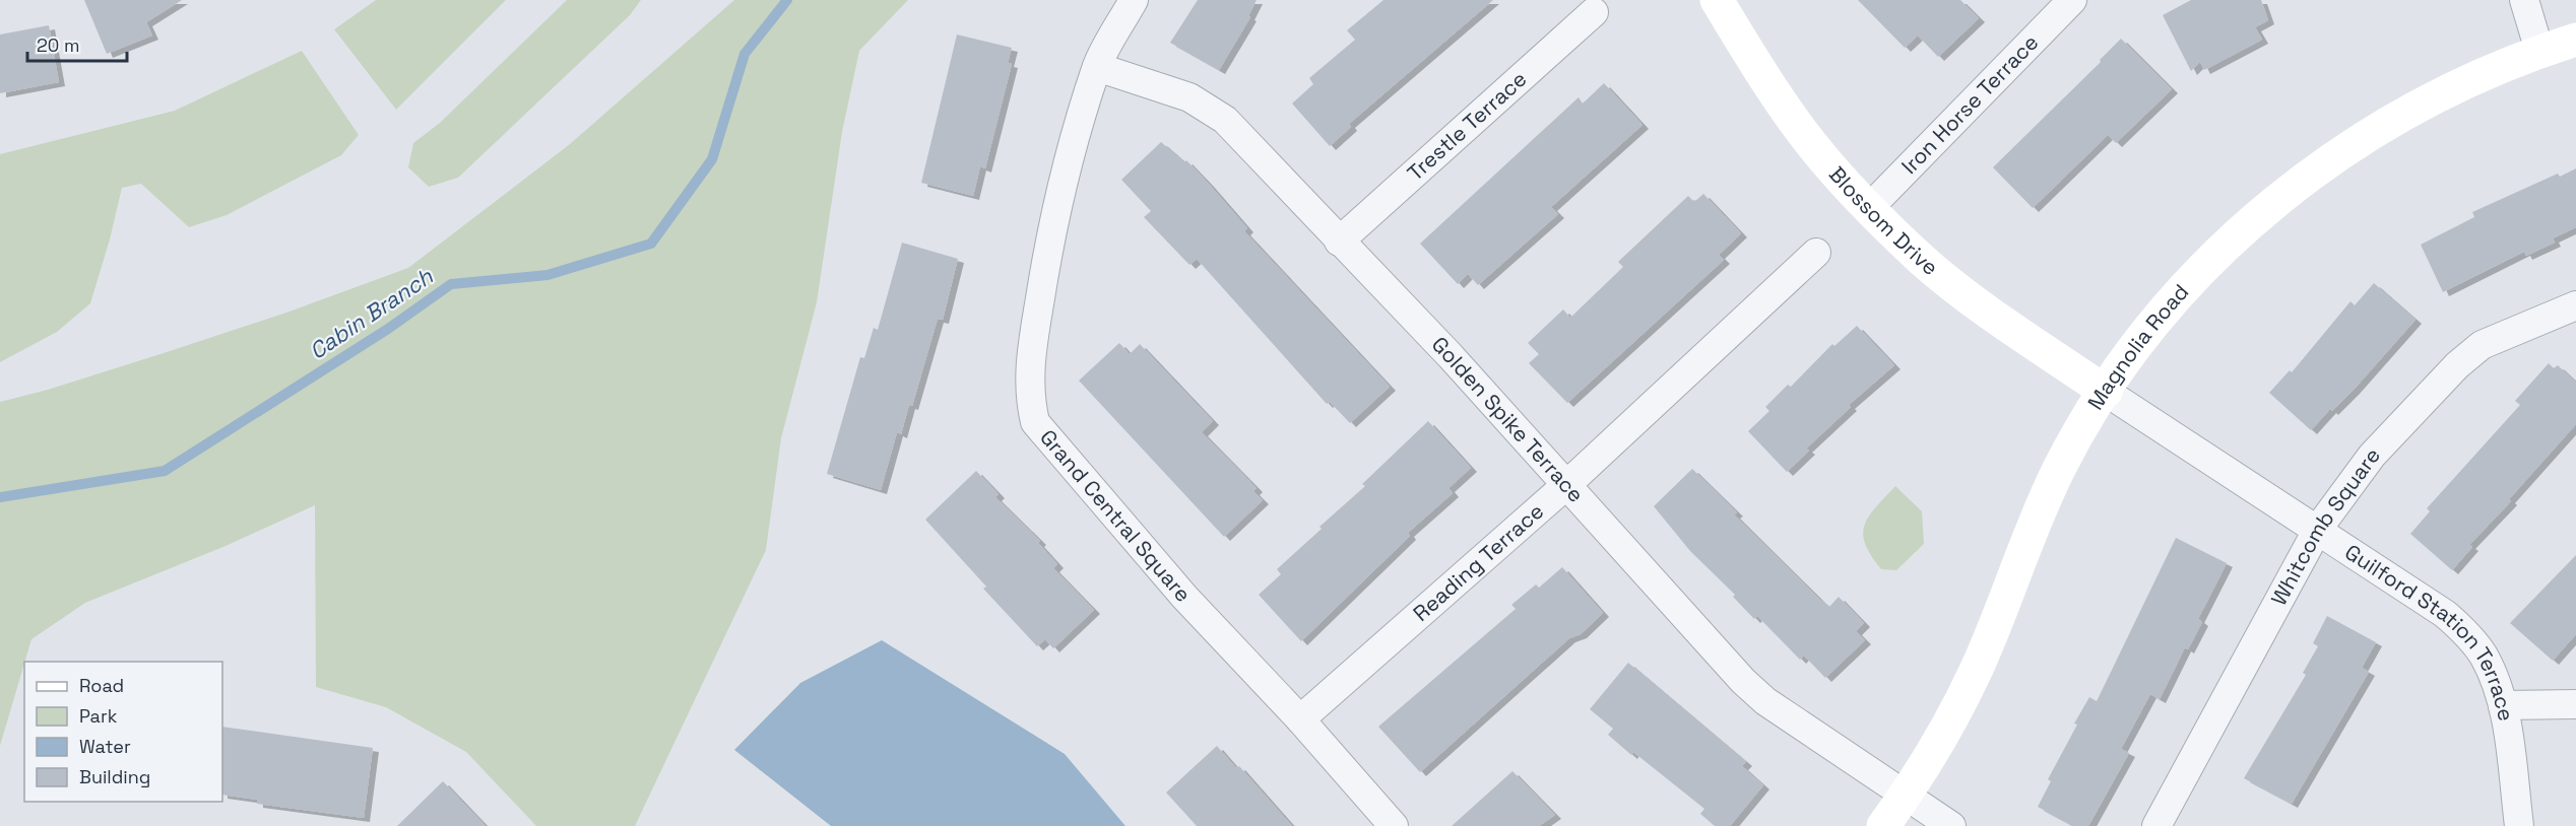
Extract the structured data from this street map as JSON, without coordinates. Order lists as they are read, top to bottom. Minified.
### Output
{"streets":{"street":["Iron Horse Terrace","Trestle Terrace","Blossom Drive","Magnolia Road","Golden Spike Terrace","Grand Central Square","Whitcomb Square","Reading Terrace","Guilford Station Terrace"]},"crossings":[["Iron Horse Terrace","Blossom Drive"],["Trestle Terrace","Golden Spike Terrace"],["Blossom Drive","Magnolia Road"],["Blossom Drive","Guilford Station Terrace"],["Magnolia Road","Golden Spike Terrace"],["Magnolia Road","Guilford Station Terrace"],["Golden Spike Terrace","Grand Central Square"],["Golden Spike Terrace","Reading Terrace"],["Grand Central Square","Reading Terrace"],["Whitcomb Square","Guilford Station Terrace"]],"water":["Cabin Branch"],"legend":["Road","Park","Water","Building"],"scale_bar":"20 m"}
